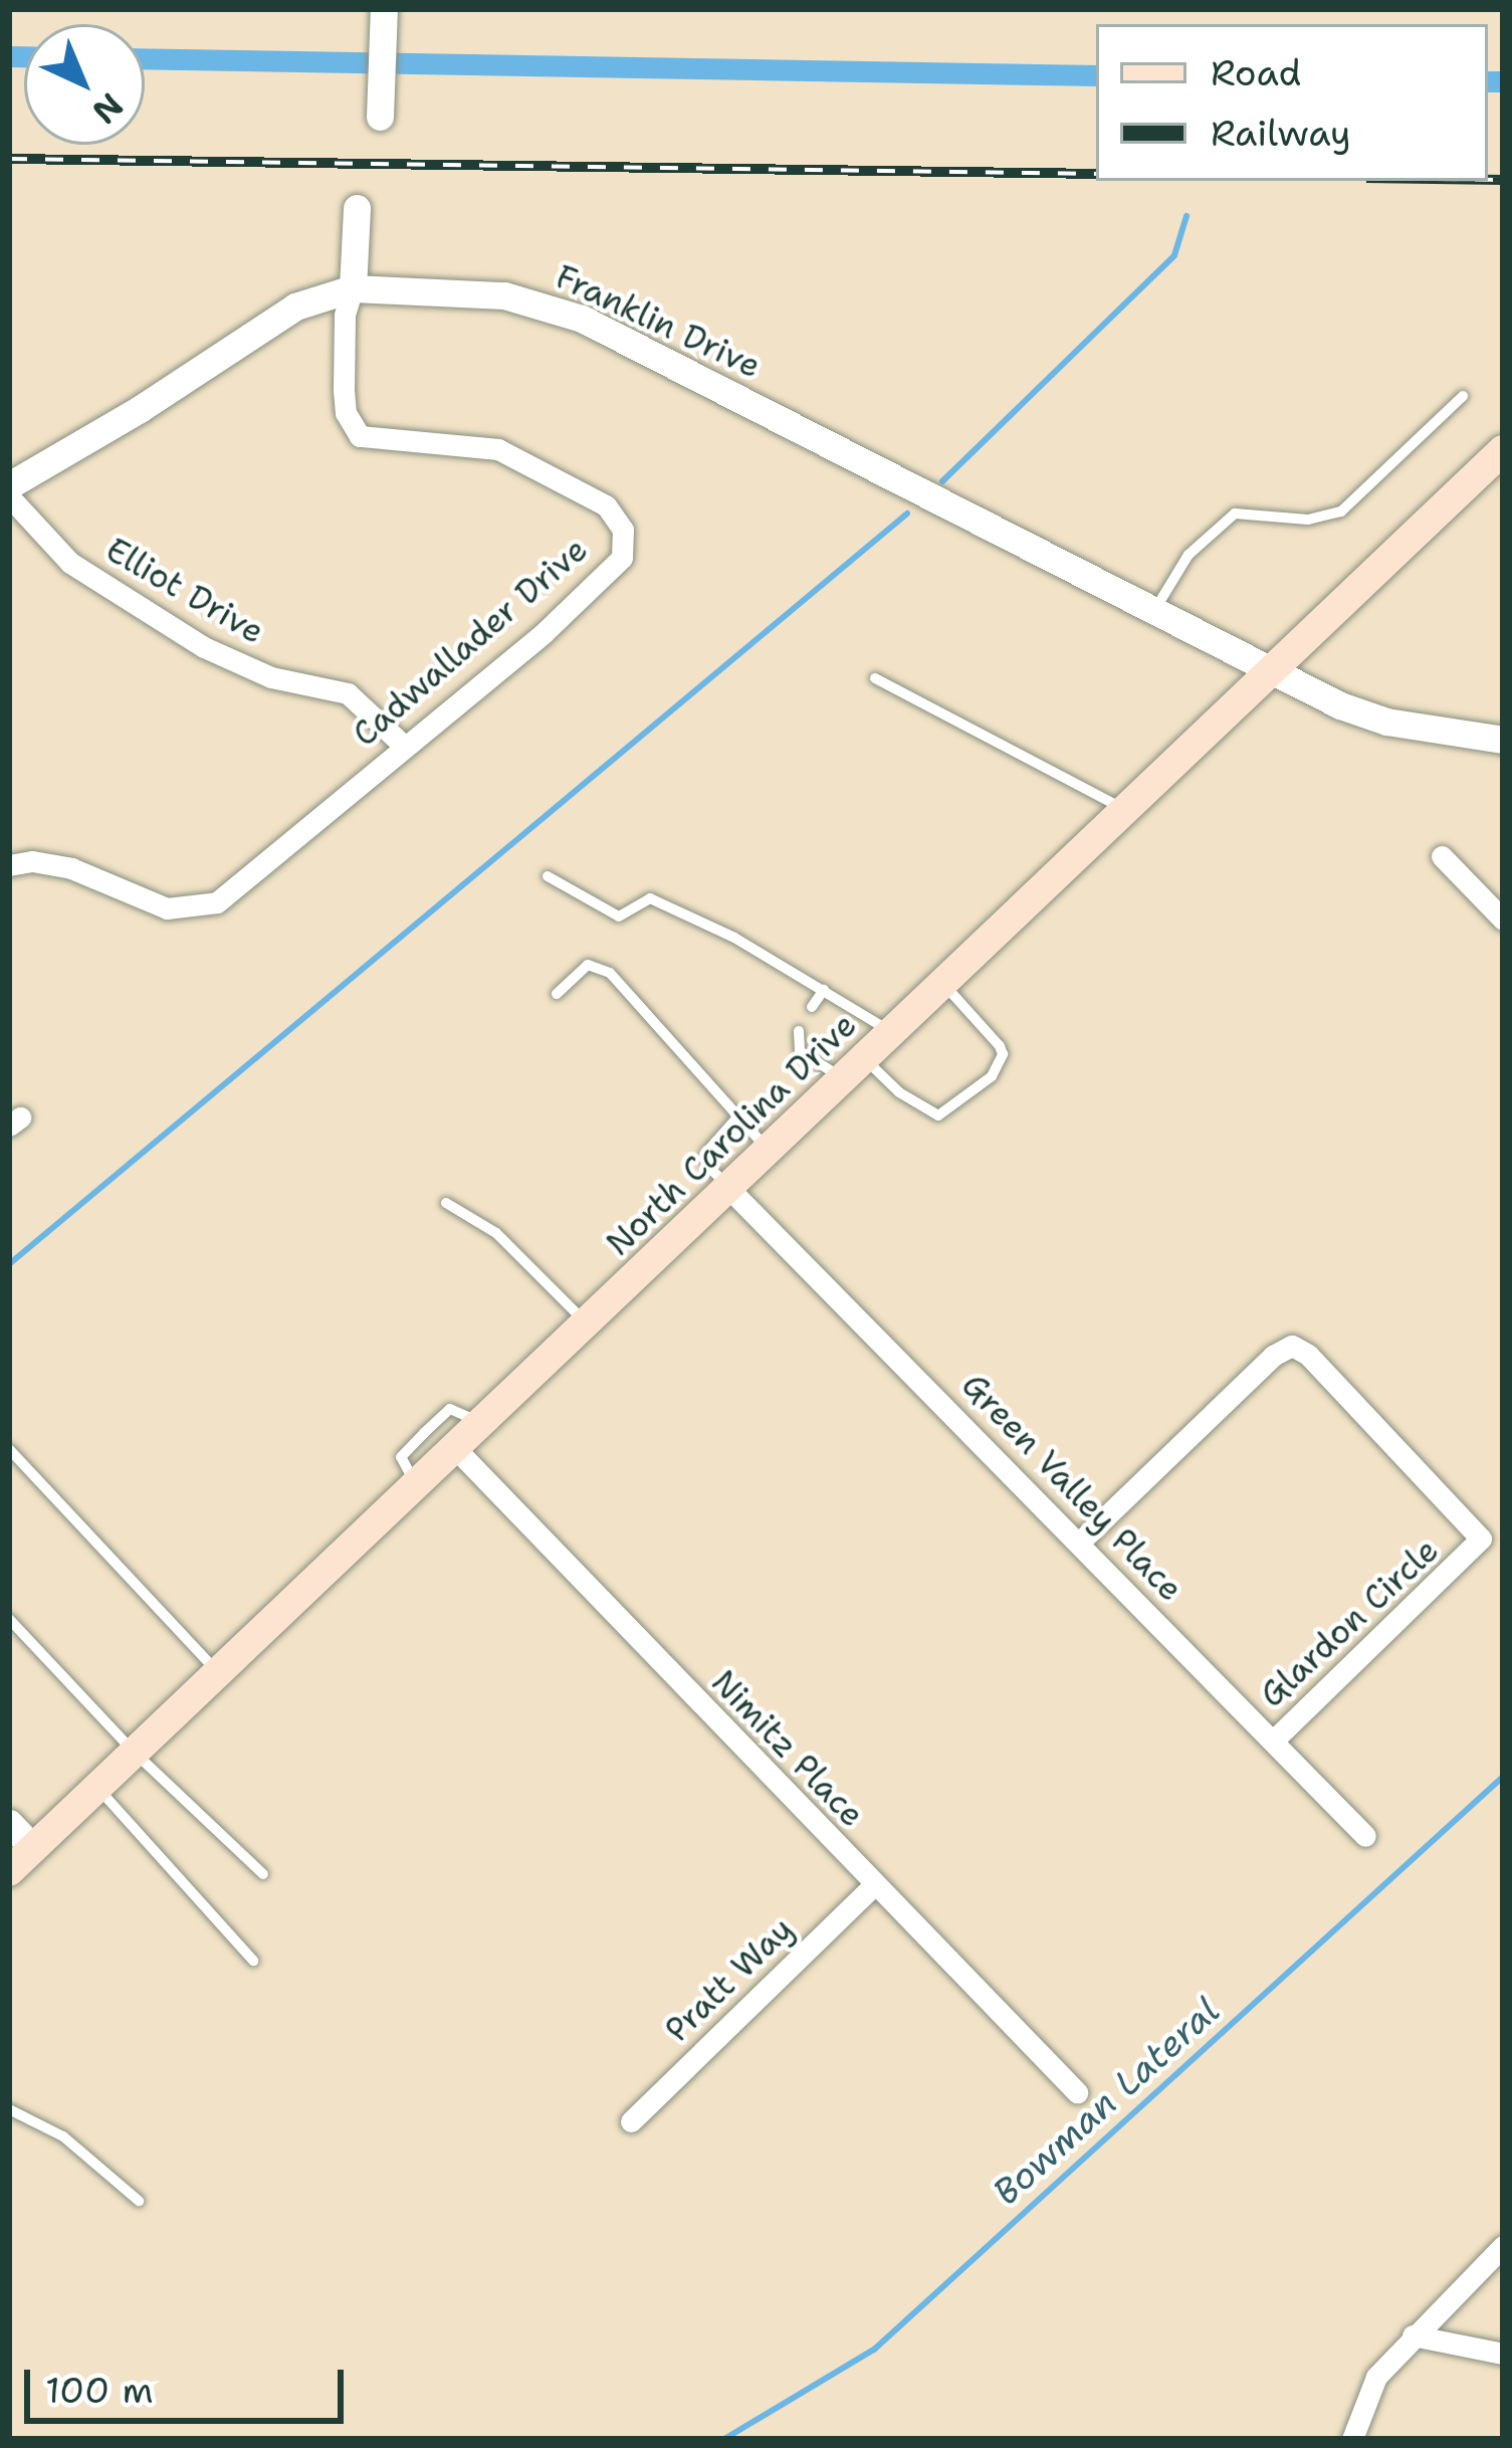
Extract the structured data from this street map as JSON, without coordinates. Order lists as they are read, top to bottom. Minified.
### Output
{"streets":{"main road":["North Carolina Drive"],"street":["Franklin Drive","Elliot Drive","Cadwallader Drive","Green Valley Place","Glardon Circle","Nimitz Place","Pratt Way"]},"crossings":[["Franklin Drive","Cadwallader Drive"],["Franklin Drive","North Carolina Drive"],["Elliot Drive","Cadwallader Drive"],["North Carolina Drive","Green Valley Place"],["North Carolina Drive","Nimitz Place"],["Green Valley Place","Glardon Circle"],["Nimitz Place","Pratt Way"]],"water":["Bowman Lateral"],"legend":["Road","Railway"],"scale_bar":"100 m","north":"bottom right"}
